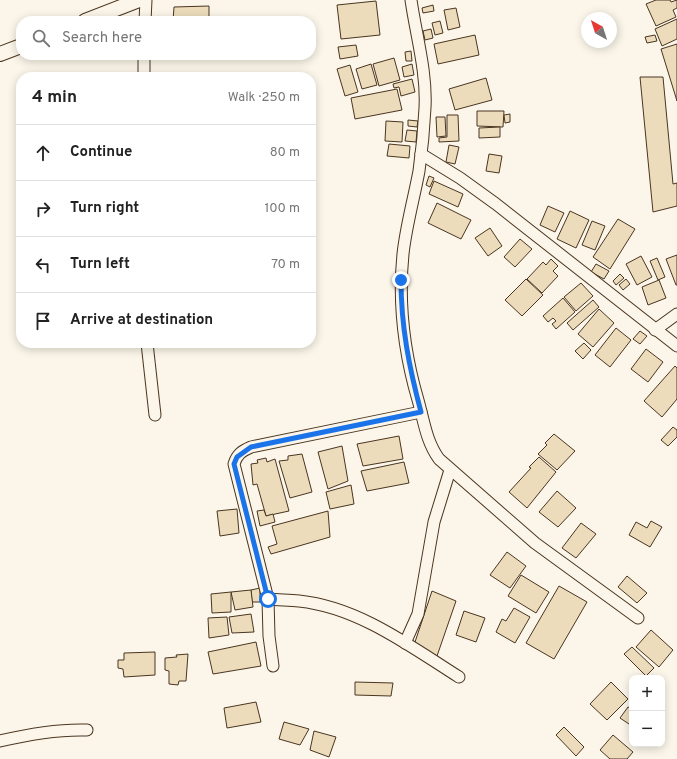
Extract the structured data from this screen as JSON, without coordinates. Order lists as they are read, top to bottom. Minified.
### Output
{"north":"top left","page":{"search":"Search here","heading":["4 min","Walk · 250 m"],"list":[["Continue","80 m"],["Turn right","100 m"],["Turn left","70 m"],"Arrive at destination"],"map_buttons":["+","−"]}}
